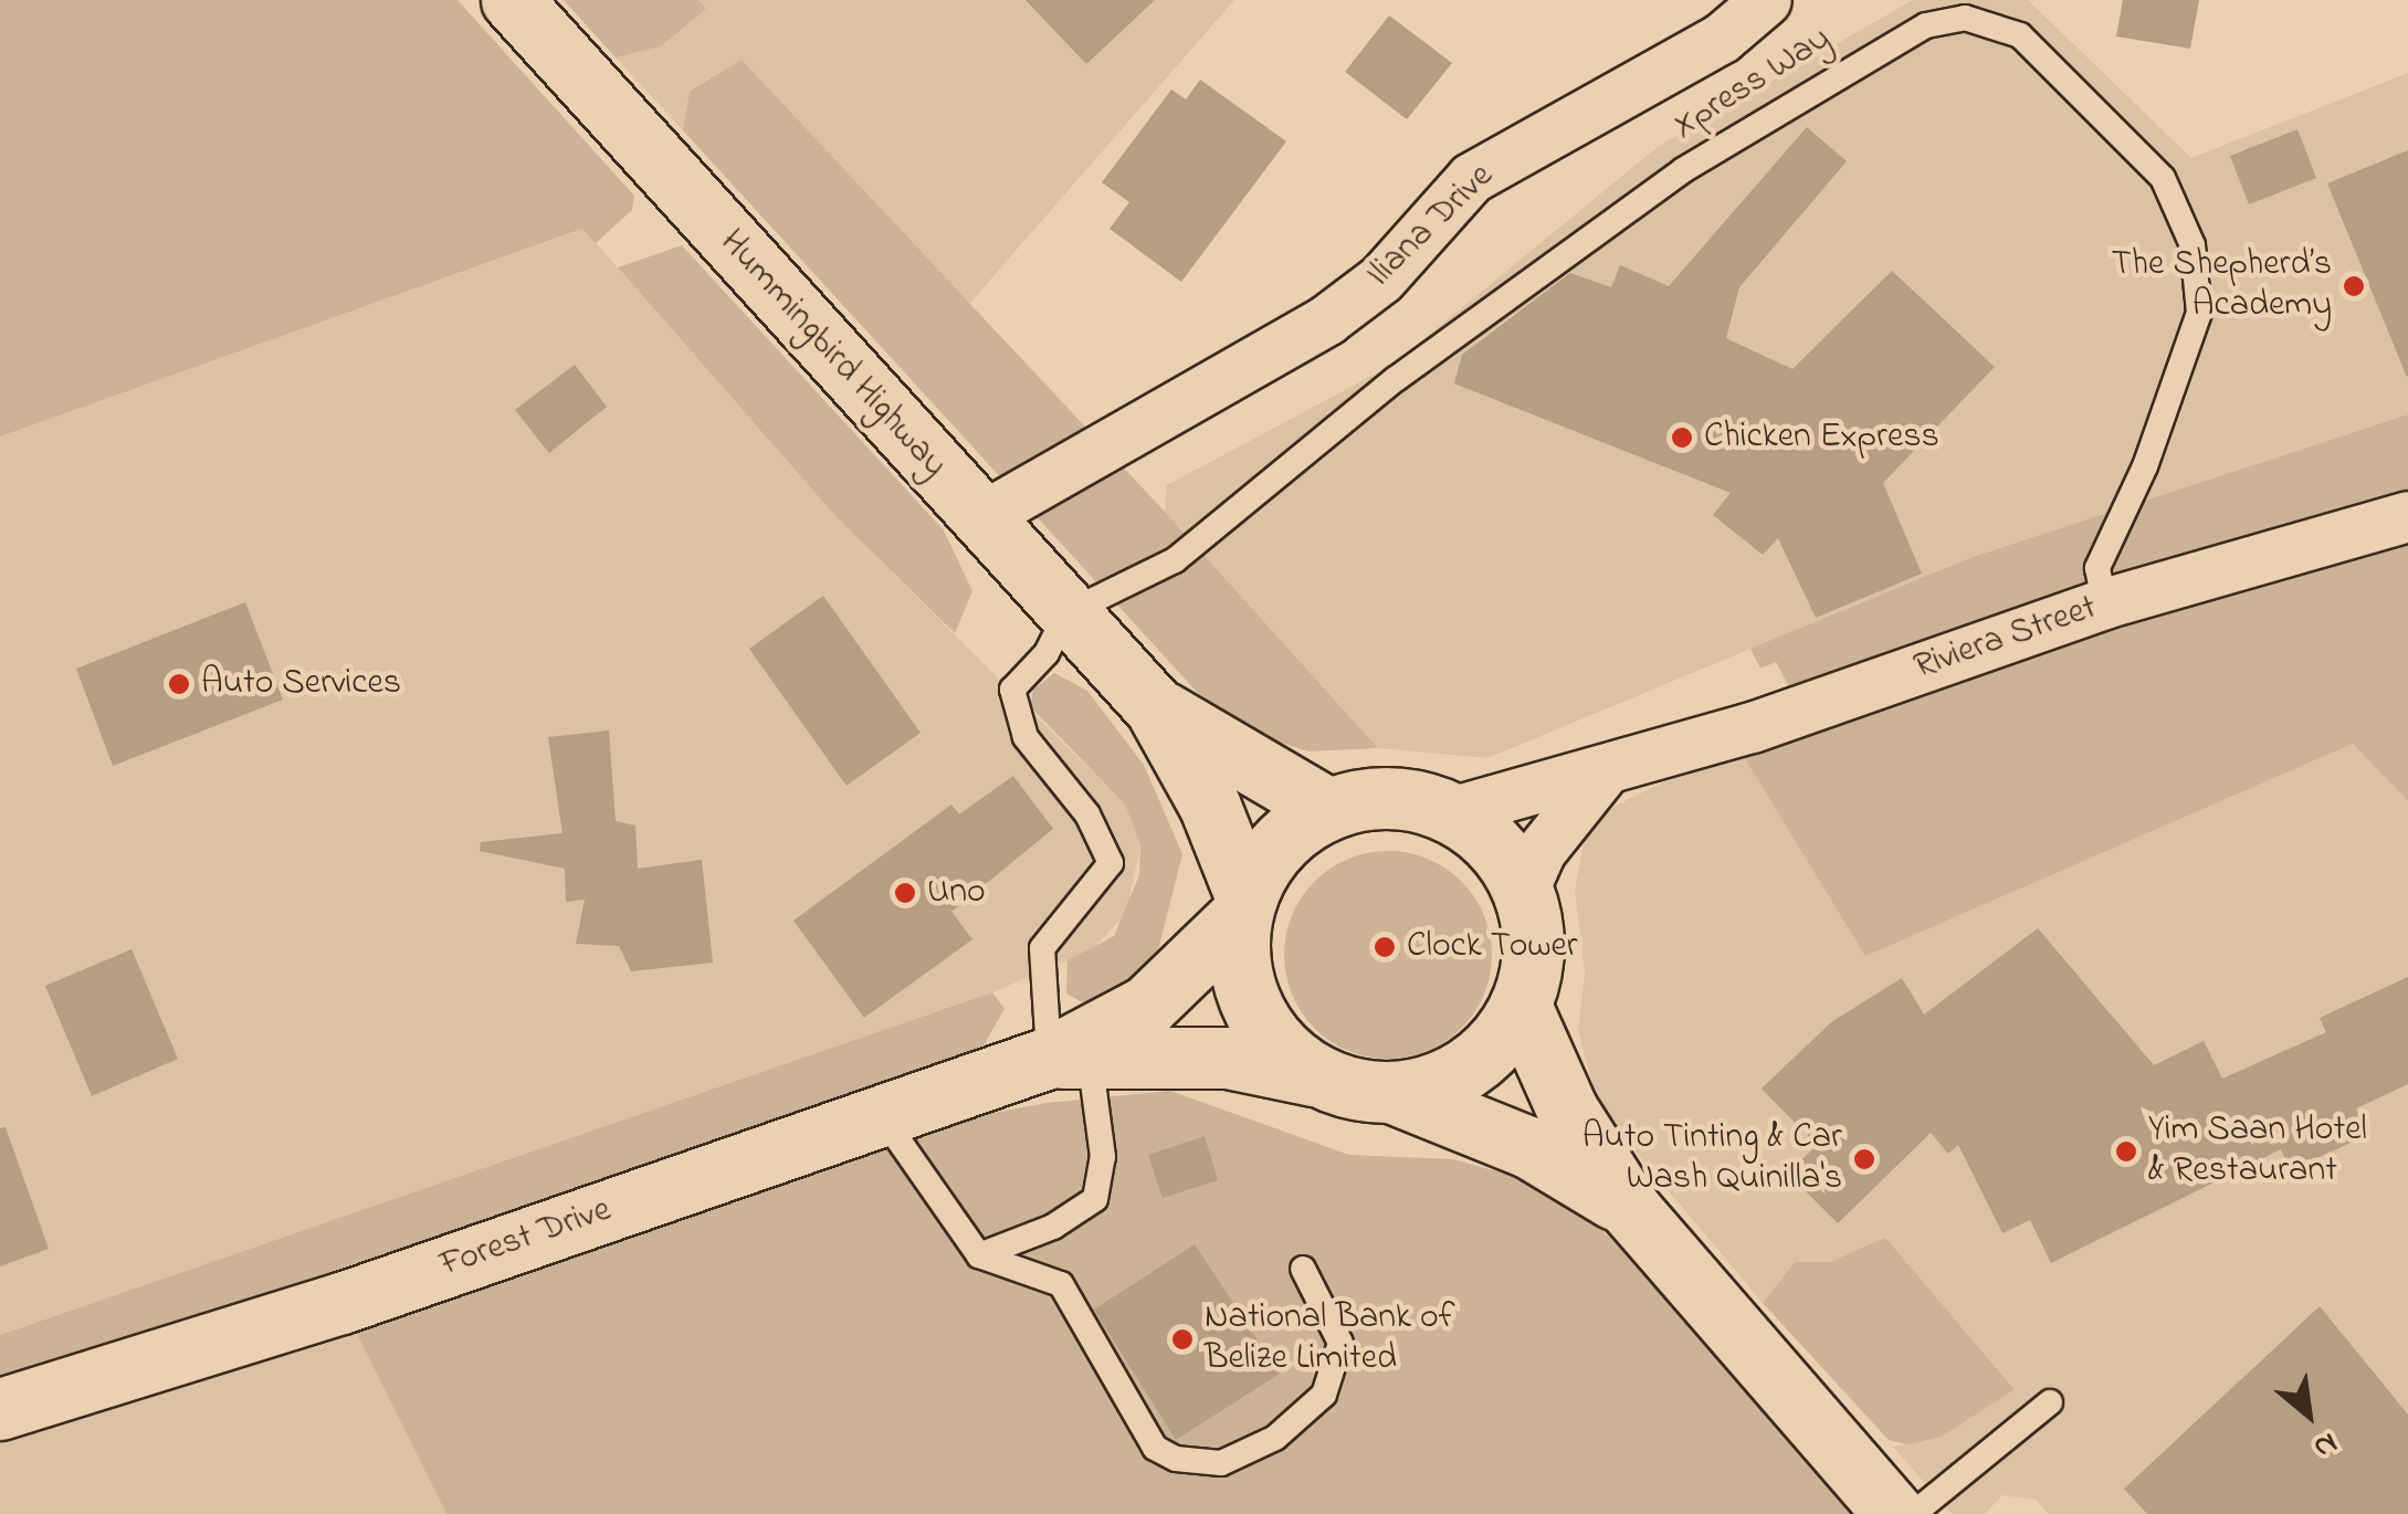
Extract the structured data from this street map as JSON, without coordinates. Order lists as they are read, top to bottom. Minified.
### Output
{"streets":{"main road":["Hummingbird Highway","Forest Drive"],"street":["Iliana Drive","Riviera Street"],"lane":["Xpress Way"]},"crossings":[["Xpress Way","Hummingbird Highway"],["Xpress Way","Riviera Street"],["Iliana Drive","Hummingbird Highway"],["Hummingbird Highway","Riviera Street"],["Hummingbird Highway","Forest Drive"],["Riviera Street","Forest Drive"]],"places":["The Shepherd’s Academy","Chicken Express","Auto Services","Uno","Clock Tower","Yim Saan Hotel & Restaurant","Auto Tinting & Car Wash Quinilla's","National Bank of Belize Limited"],"north":"bottom right"}
